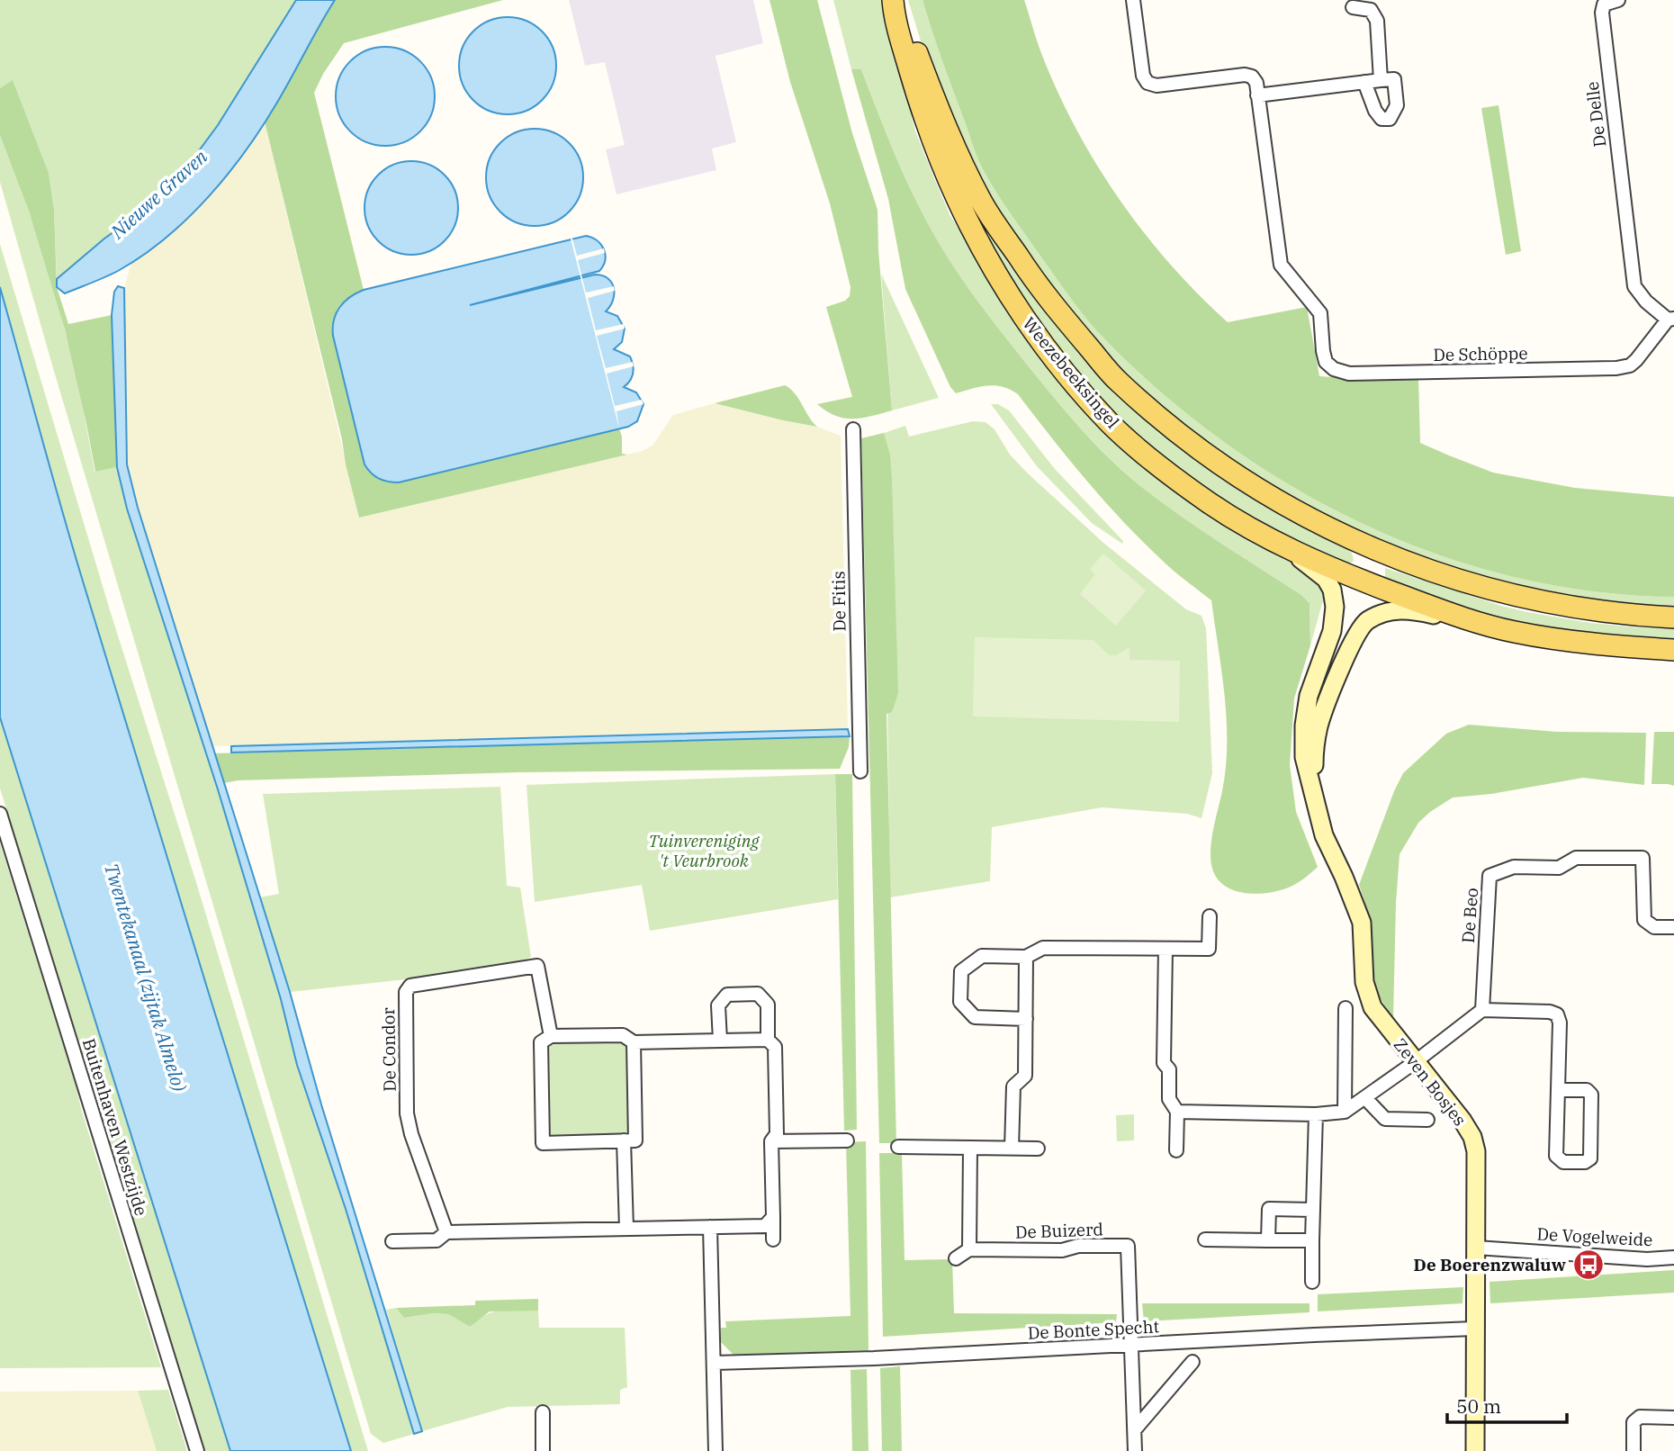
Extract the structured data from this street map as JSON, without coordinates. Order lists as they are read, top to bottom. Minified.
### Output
{"streets":{"main road":["Weezebeeksingel"],"street":["De Delle","De Schöppe","De Fitis","De Beo","De Condor","Zeven Bosjes","Buitenhaven Westzijde","De Buizerd","De Vogelweide","De Bonte Specht"]},"crossings":[["De Delle","De Schöppe"],["Weezebeeksingel","Zeven Bosjes"],["Zeven Bosjes","De Vogelweide"],["Zeven Bosjes","De Bonte Specht"],["De Buizerd","De Bonte Specht"]],"water":["Nieuwe Graven","Twentekanaal (zijtak Almelo)"],"parks":["Tuinvereniging 't Veurbrook"],"places":{"bus stop":["De Boerenzwaluw"]},"scale_bar":"50 m"}
